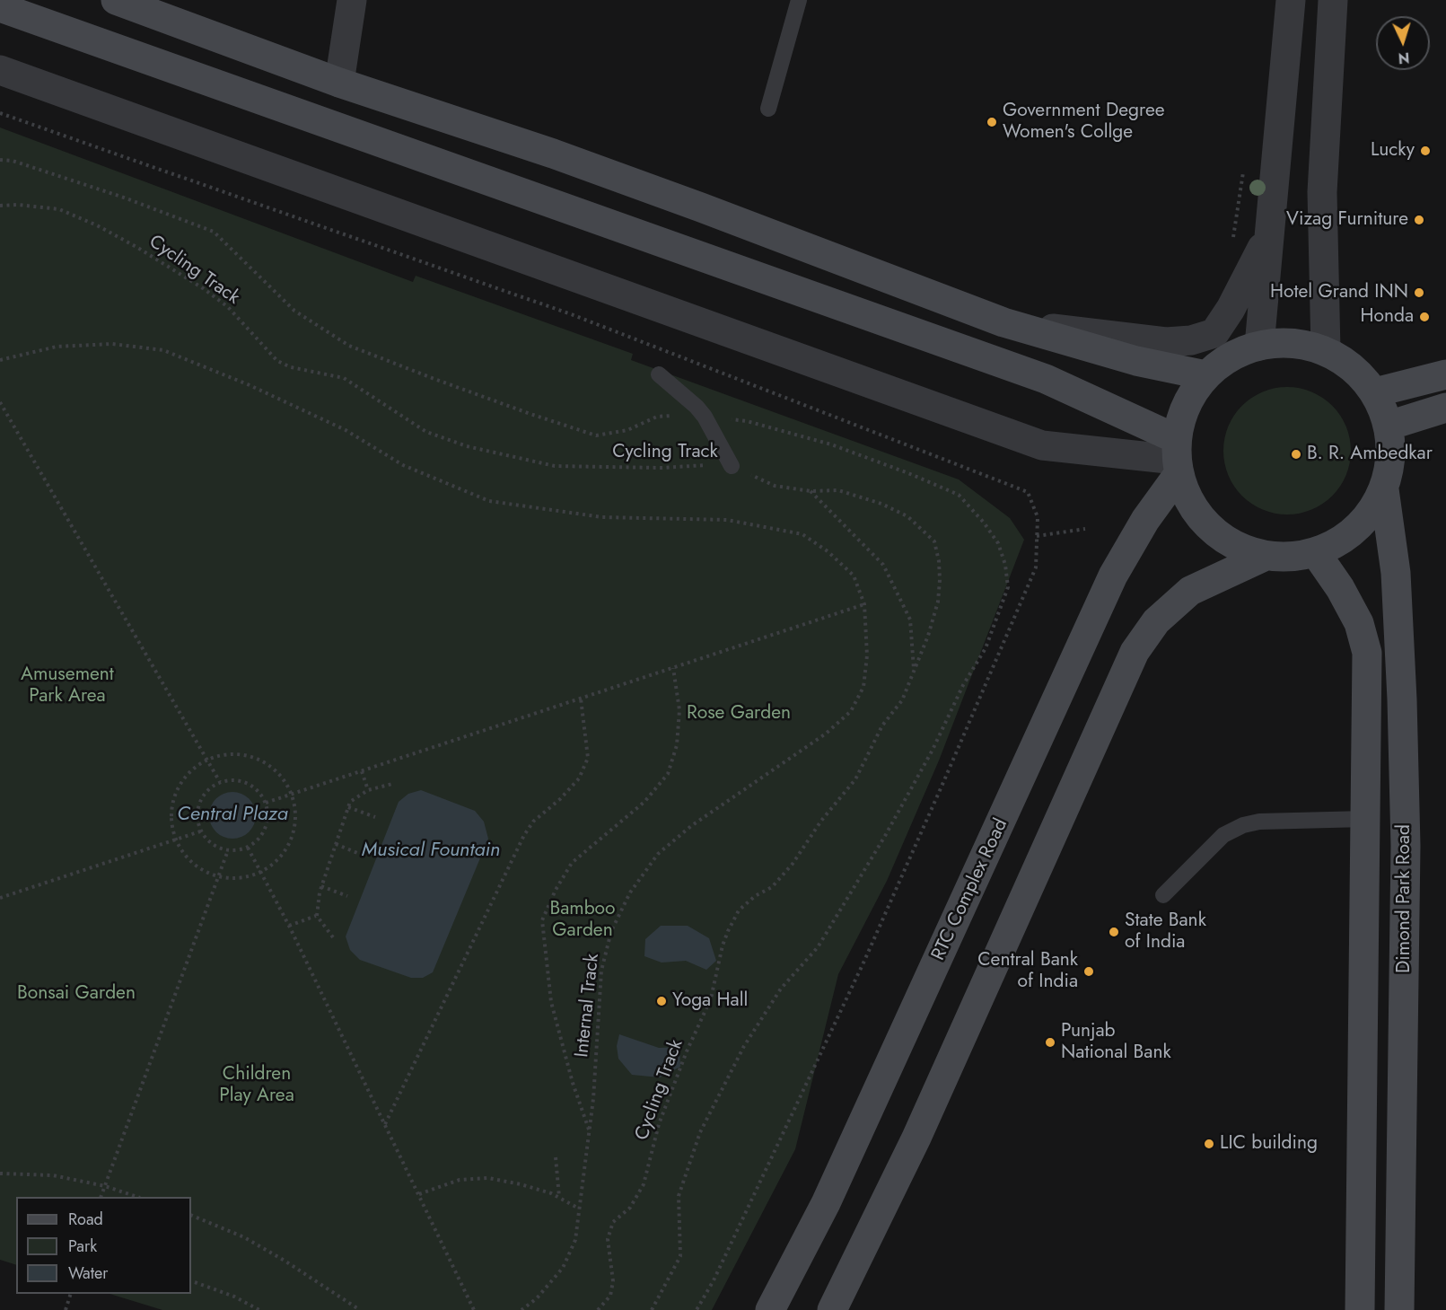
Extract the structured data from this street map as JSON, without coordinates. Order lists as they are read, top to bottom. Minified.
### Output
{"streets":{"main road":["RTC Complex Road","Dimond Park Road"],"path":["Cycling Track","Internal Track"]},"water":["Central Plaza","Musical Fountain"],"parks":["Amusement Park Area","Rose Garden","Bamboo Garden","Bonsai Garden","Children Play Area"],"places":["Government Degree Women's Collge","Lucky","Vizag Furniture","Hotel Grand INN","Honda","B. R. Ambedkar","State Bank of India","Central Bank of India","Yoga Hall","Punjab National Bank","LIC building"],"legend":["Road","Park","Water"],"north":"bottom"}
